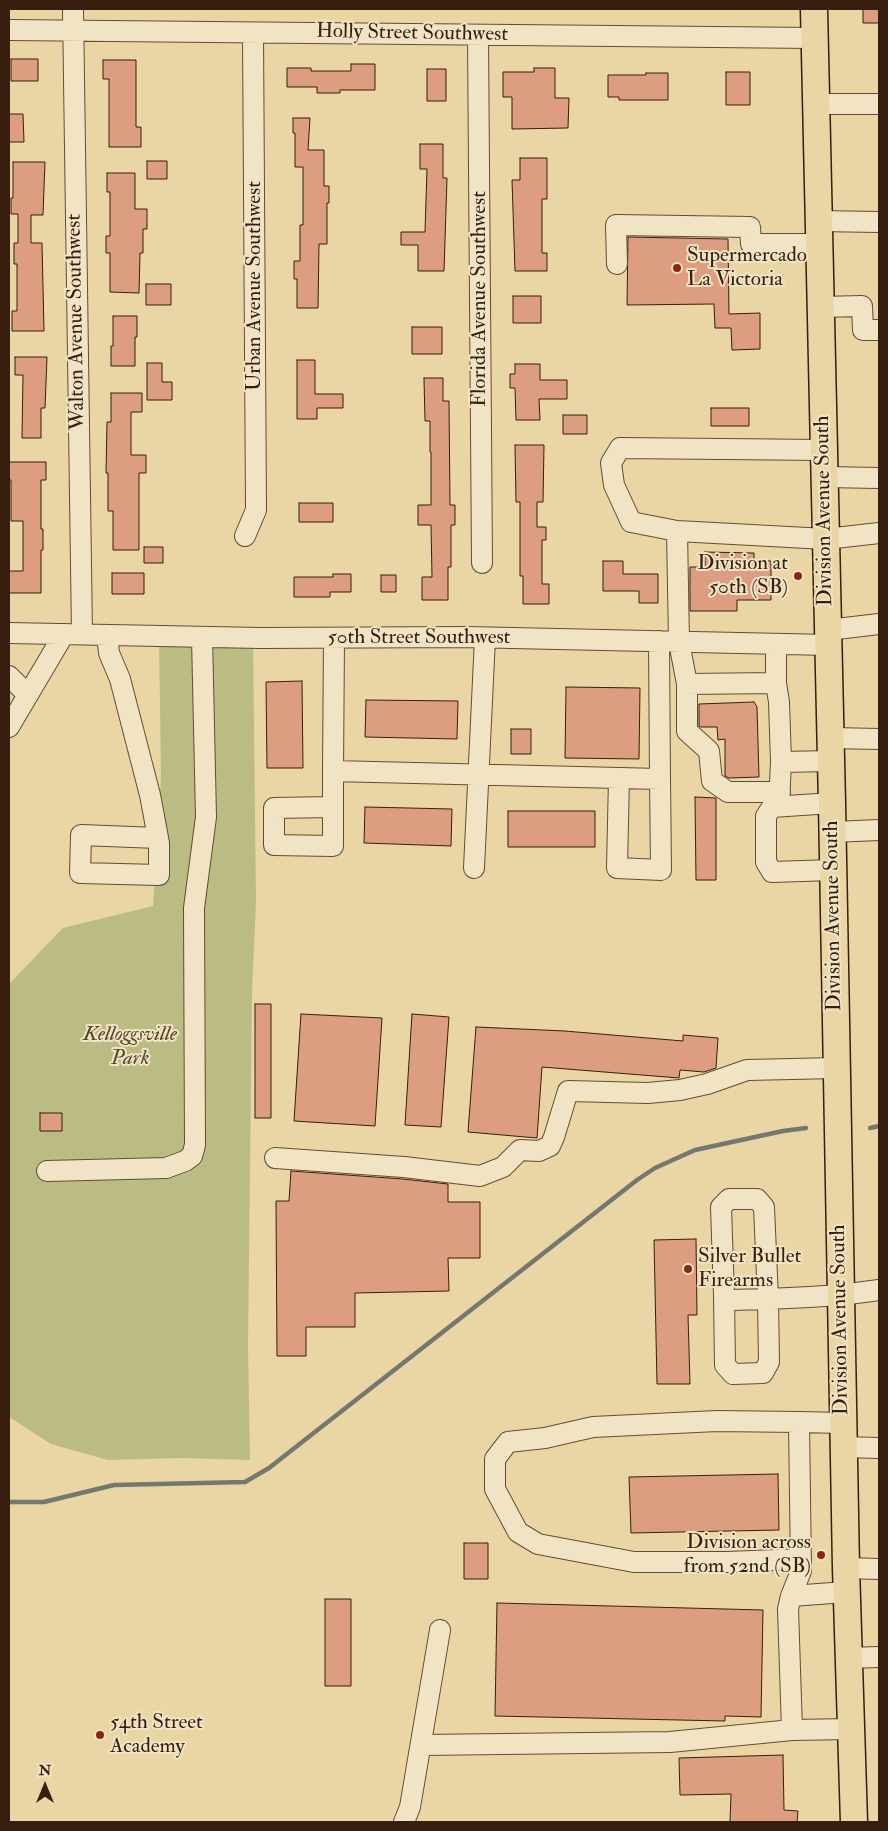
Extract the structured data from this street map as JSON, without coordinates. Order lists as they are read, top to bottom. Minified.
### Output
{"streets":{"main road":["Division Avenue South"],"street":["Holly Street Southwest","Urban Avenue Southwest","Florida Avenue Southwest","Walton Avenue Southwest","50th Street Southwest"]},"crossings":[["Holly Street Southwest","Urban Avenue Southwest"],["Holly Street Southwest","Florida Avenue Southwest"],["Holly Street Southwest","Walton Avenue Southwest"],["Holly Street Southwest","Division Avenue South"],["Walton Avenue Southwest","50th Street Southwest"],["Division Avenue South","50th Street Southwest"]],"parks":["Kelloggsville Park"],"places":["Supermercado La Victoria","Division at 50th (SB)","Silver Bullet Firearms","Division across from 52nd (SB)","54th Street Academy"],"north":"top"}
